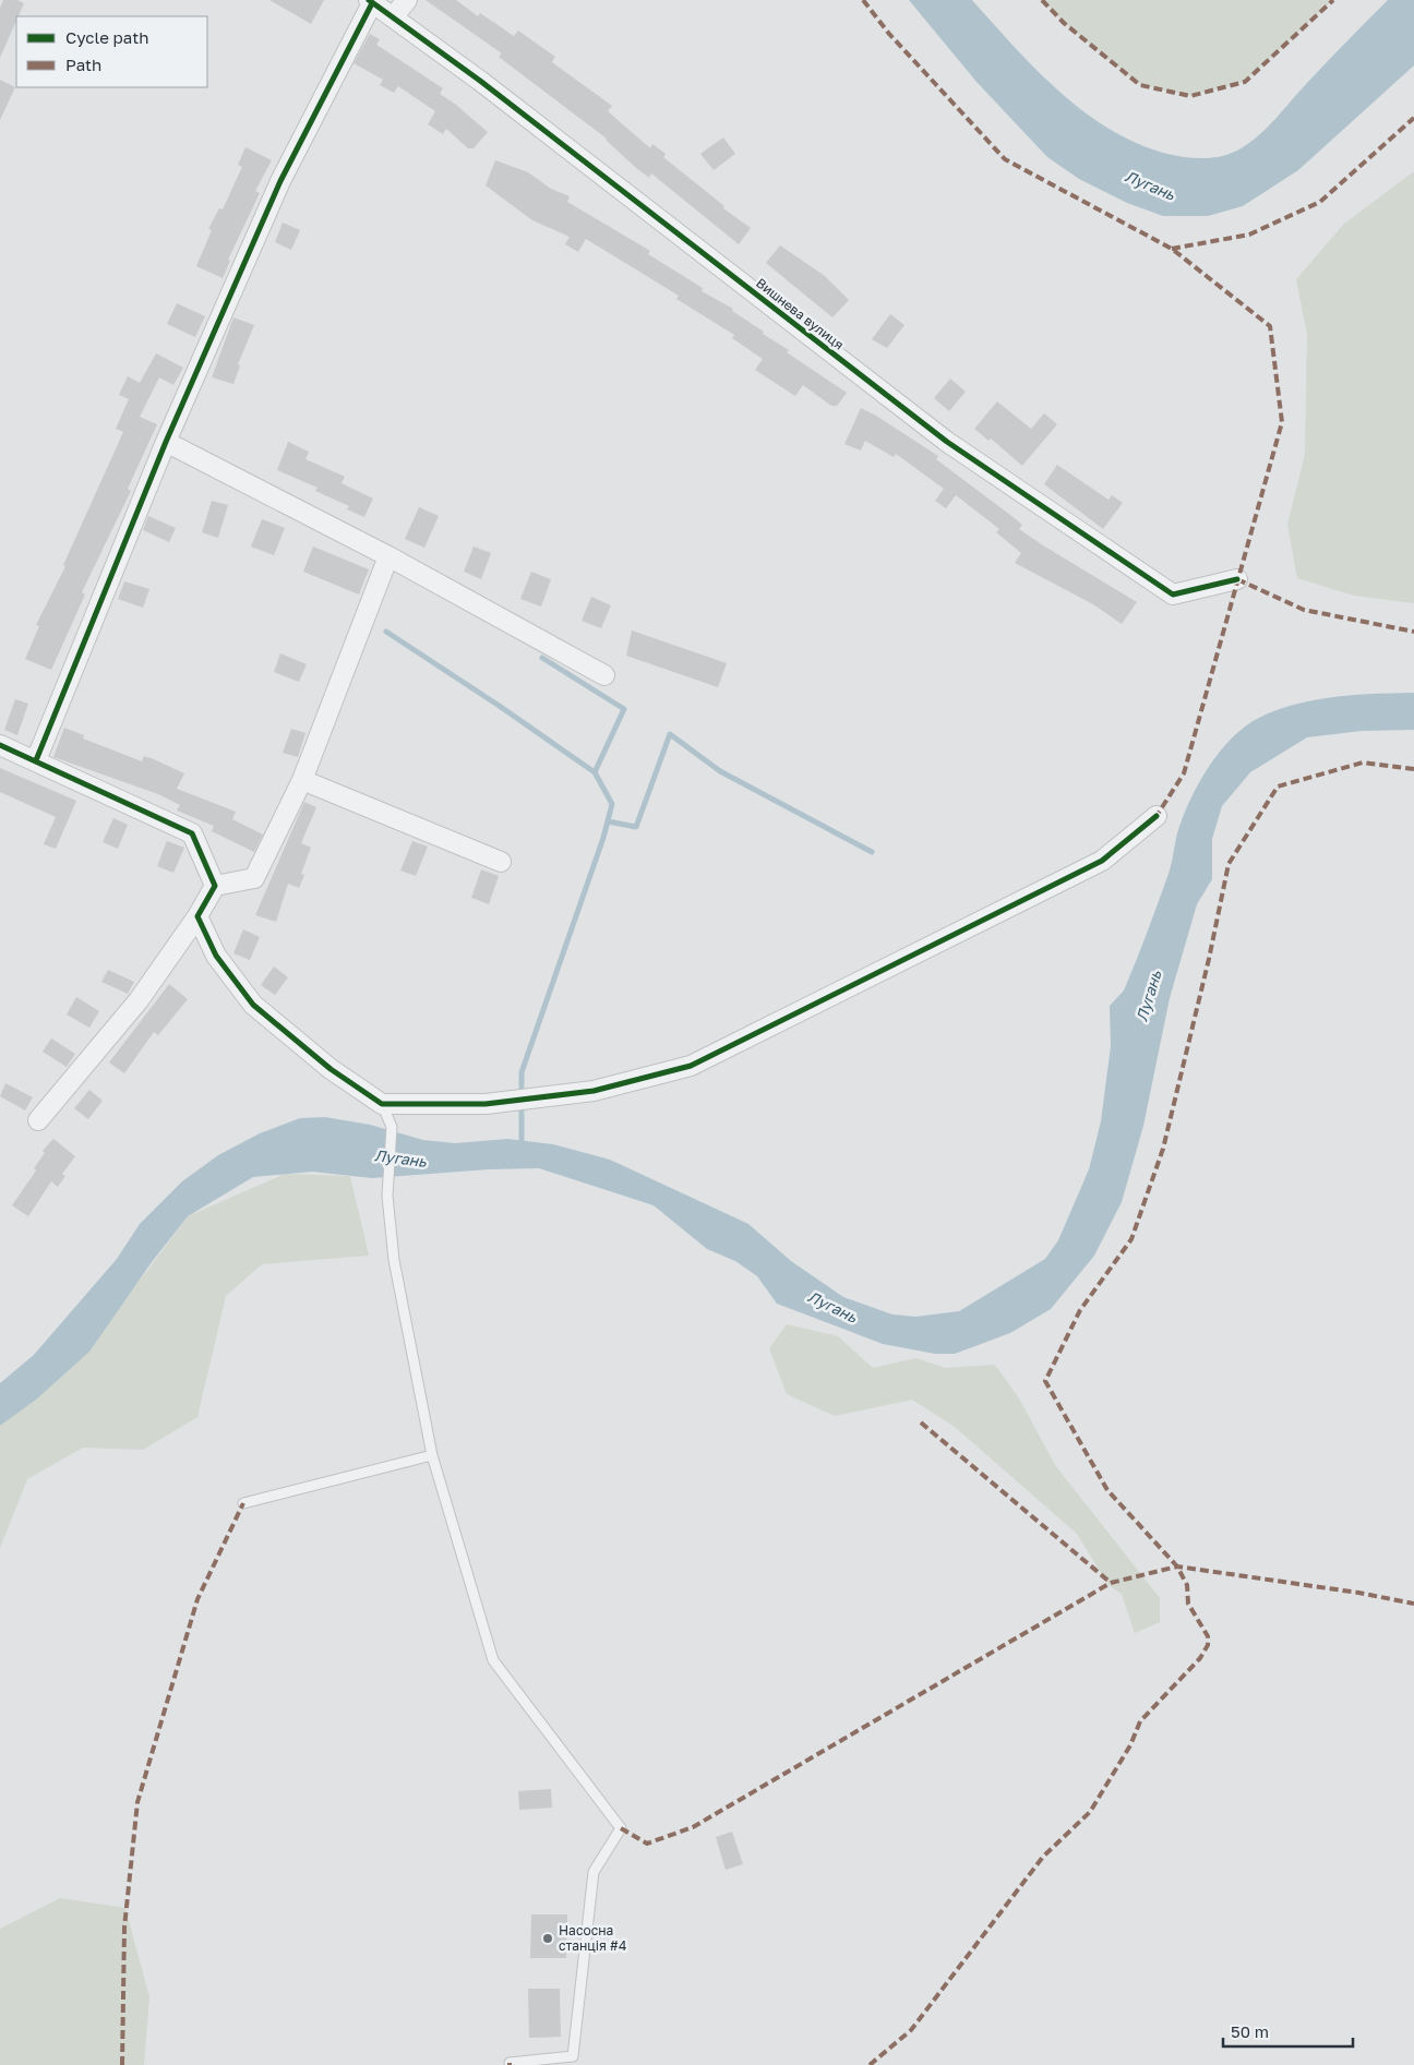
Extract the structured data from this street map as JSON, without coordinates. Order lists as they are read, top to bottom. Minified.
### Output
{"streets":{"street":["Вишнева вулиця"]},"water":["Лугань"],"places":["Насосна станція #4"],"legend":["Cycle path","Path"],"scale_bar":"50 m"}
